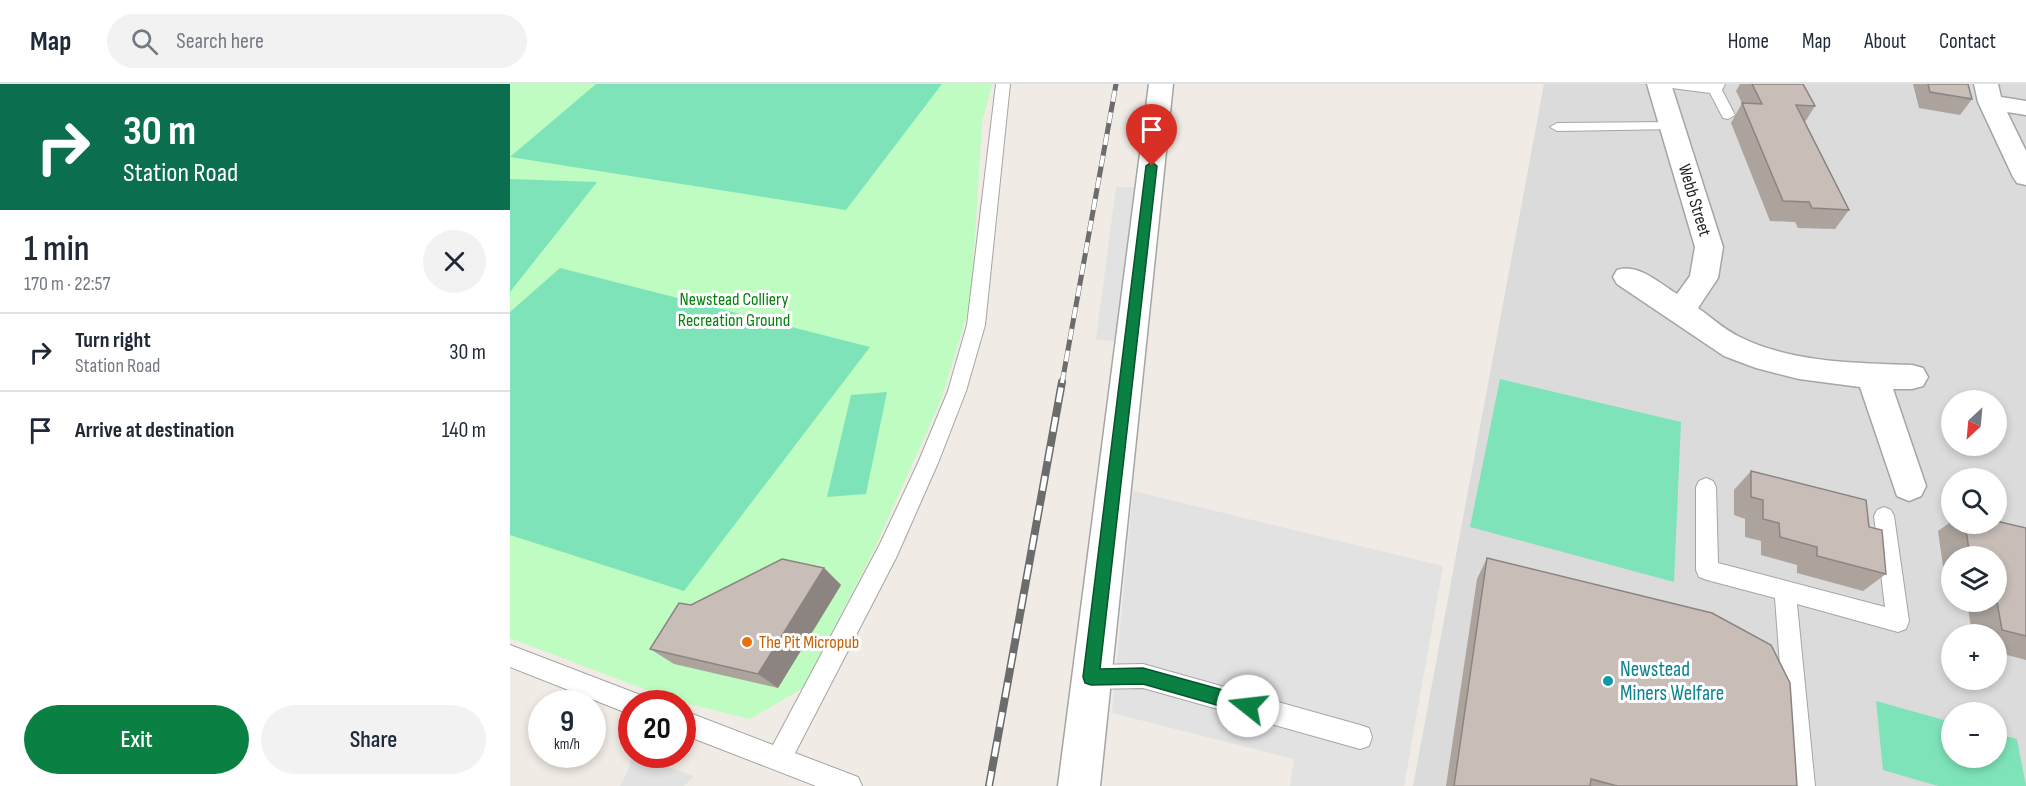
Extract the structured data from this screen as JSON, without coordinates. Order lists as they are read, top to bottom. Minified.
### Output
{"streets":{"street":["Webb Street"]},"parks":["Newstead Colliery Recreation Ground"],"places":["The Pit Micropub","Newstead Miners Welfare"],"north":"bottom left","page":{"header":"Map","search":"Search here","nav":["Home","Map","About","Contact"],"turn":["30 m","Station Road"],"heading":["1 min","170 m · 22:57"],"list":[{"name":"Turn right","note":"Station Road","value":"30 m"},{"name":"Arrive at destination","value":"140 m"}],"map_buttons":["+","−"],"speed":"9 km/h","limit":"20","buttons":["Exit","Share"]}}
